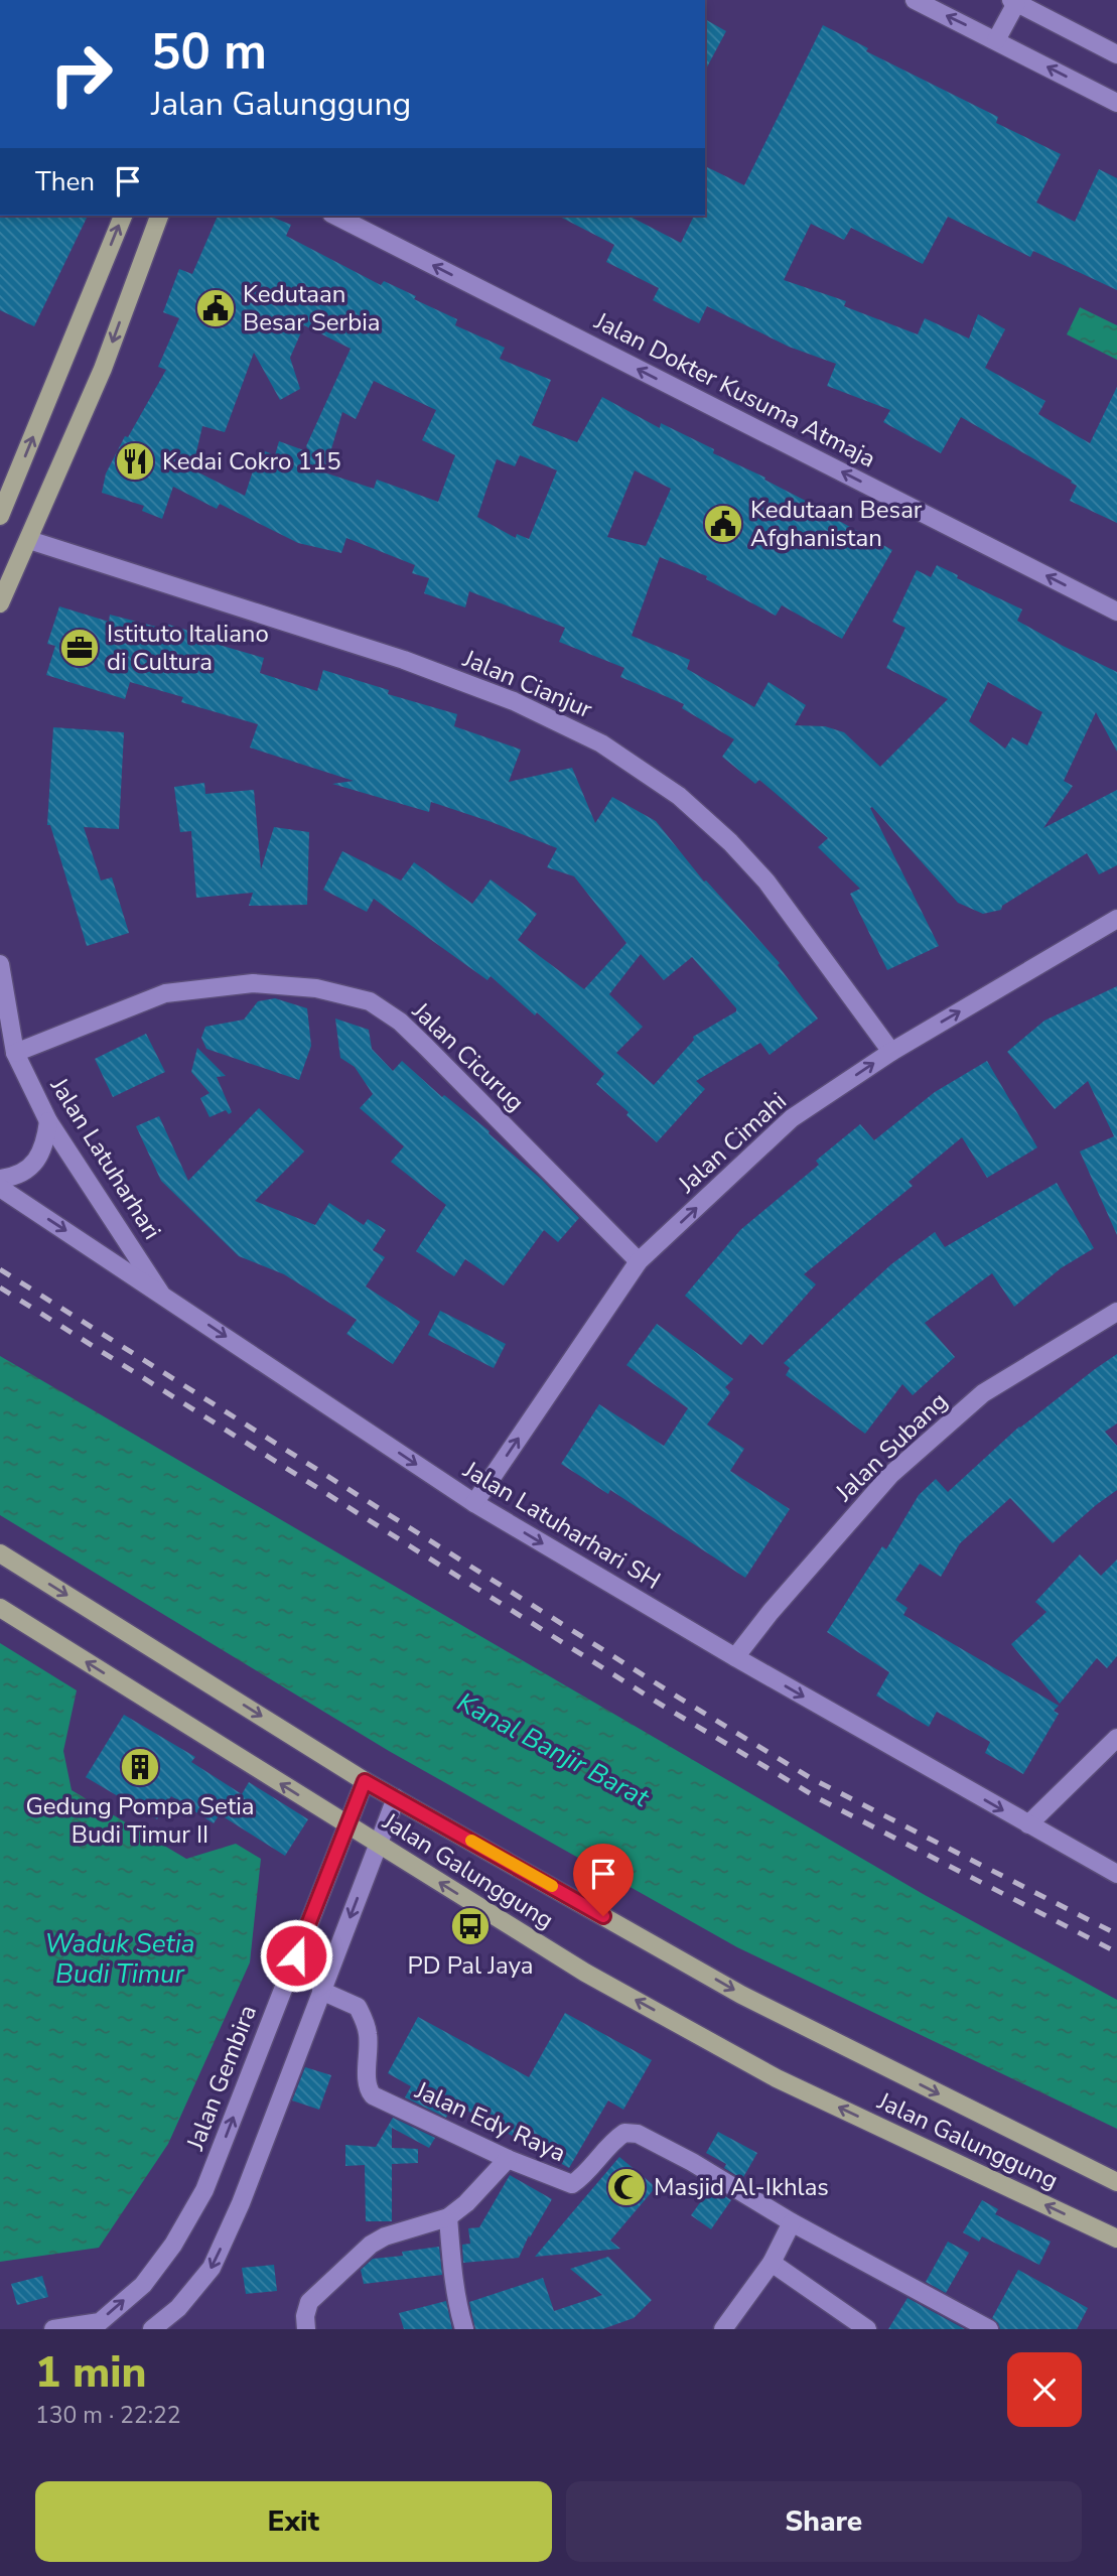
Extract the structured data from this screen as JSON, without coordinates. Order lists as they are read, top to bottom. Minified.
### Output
{"streets":{"main road":["Jalan Galunggung"],"street":["Jalan Dokter Kusuma Atmaja","Jalan Cianjur","Jalan Cicurug","Jalan Cimahi","Jalan Latuharhari","Jalan Subang","Jalan Latuharhari SH","Jalan Gembira","Jalan Edy Raya"]},"crossings":[["Jalan Cianjur","Jalan Cimahi"],["Jalan Cicurug","Jalan Cimahi"],["Jalan Cicurug","Jalan Latuharhari"],["Jalan Cimahi","Jalan Latuharhari SH"],["Jalan Latuharhari","Jalan Latuharhari SH"],["Jalan Subang","Jalan Latuharhari SH"],["Jalan Galunggung","Jalan Gembira"]],"one_way":["Jalan Dokter Kusuma Atmaja","Jalan Cimahi","Jalan Latuharhari SH"],"water":["Kanal Banjir Barat","Waduk Setia Budi Timur"],"places":{"public building":["Kedutaan Besar Serbia","Kedutaan Besar Afghanistan"],"restaurant":["Kedai Cokro 115"],"office":["Istituto Italiano di Cultura"],"building":["Gedung Pompa Setia Budi Timur II"],"bus stop":["PD Pal Jaya"],"mosque":["Masjid Al-Ikhlas"]},"page":{"turn":["50 m","Jalan Galunggung"],"then":"Then","heading":["1 min","130 m · 22:22"],"buttons":["Exit","Share"]}}
